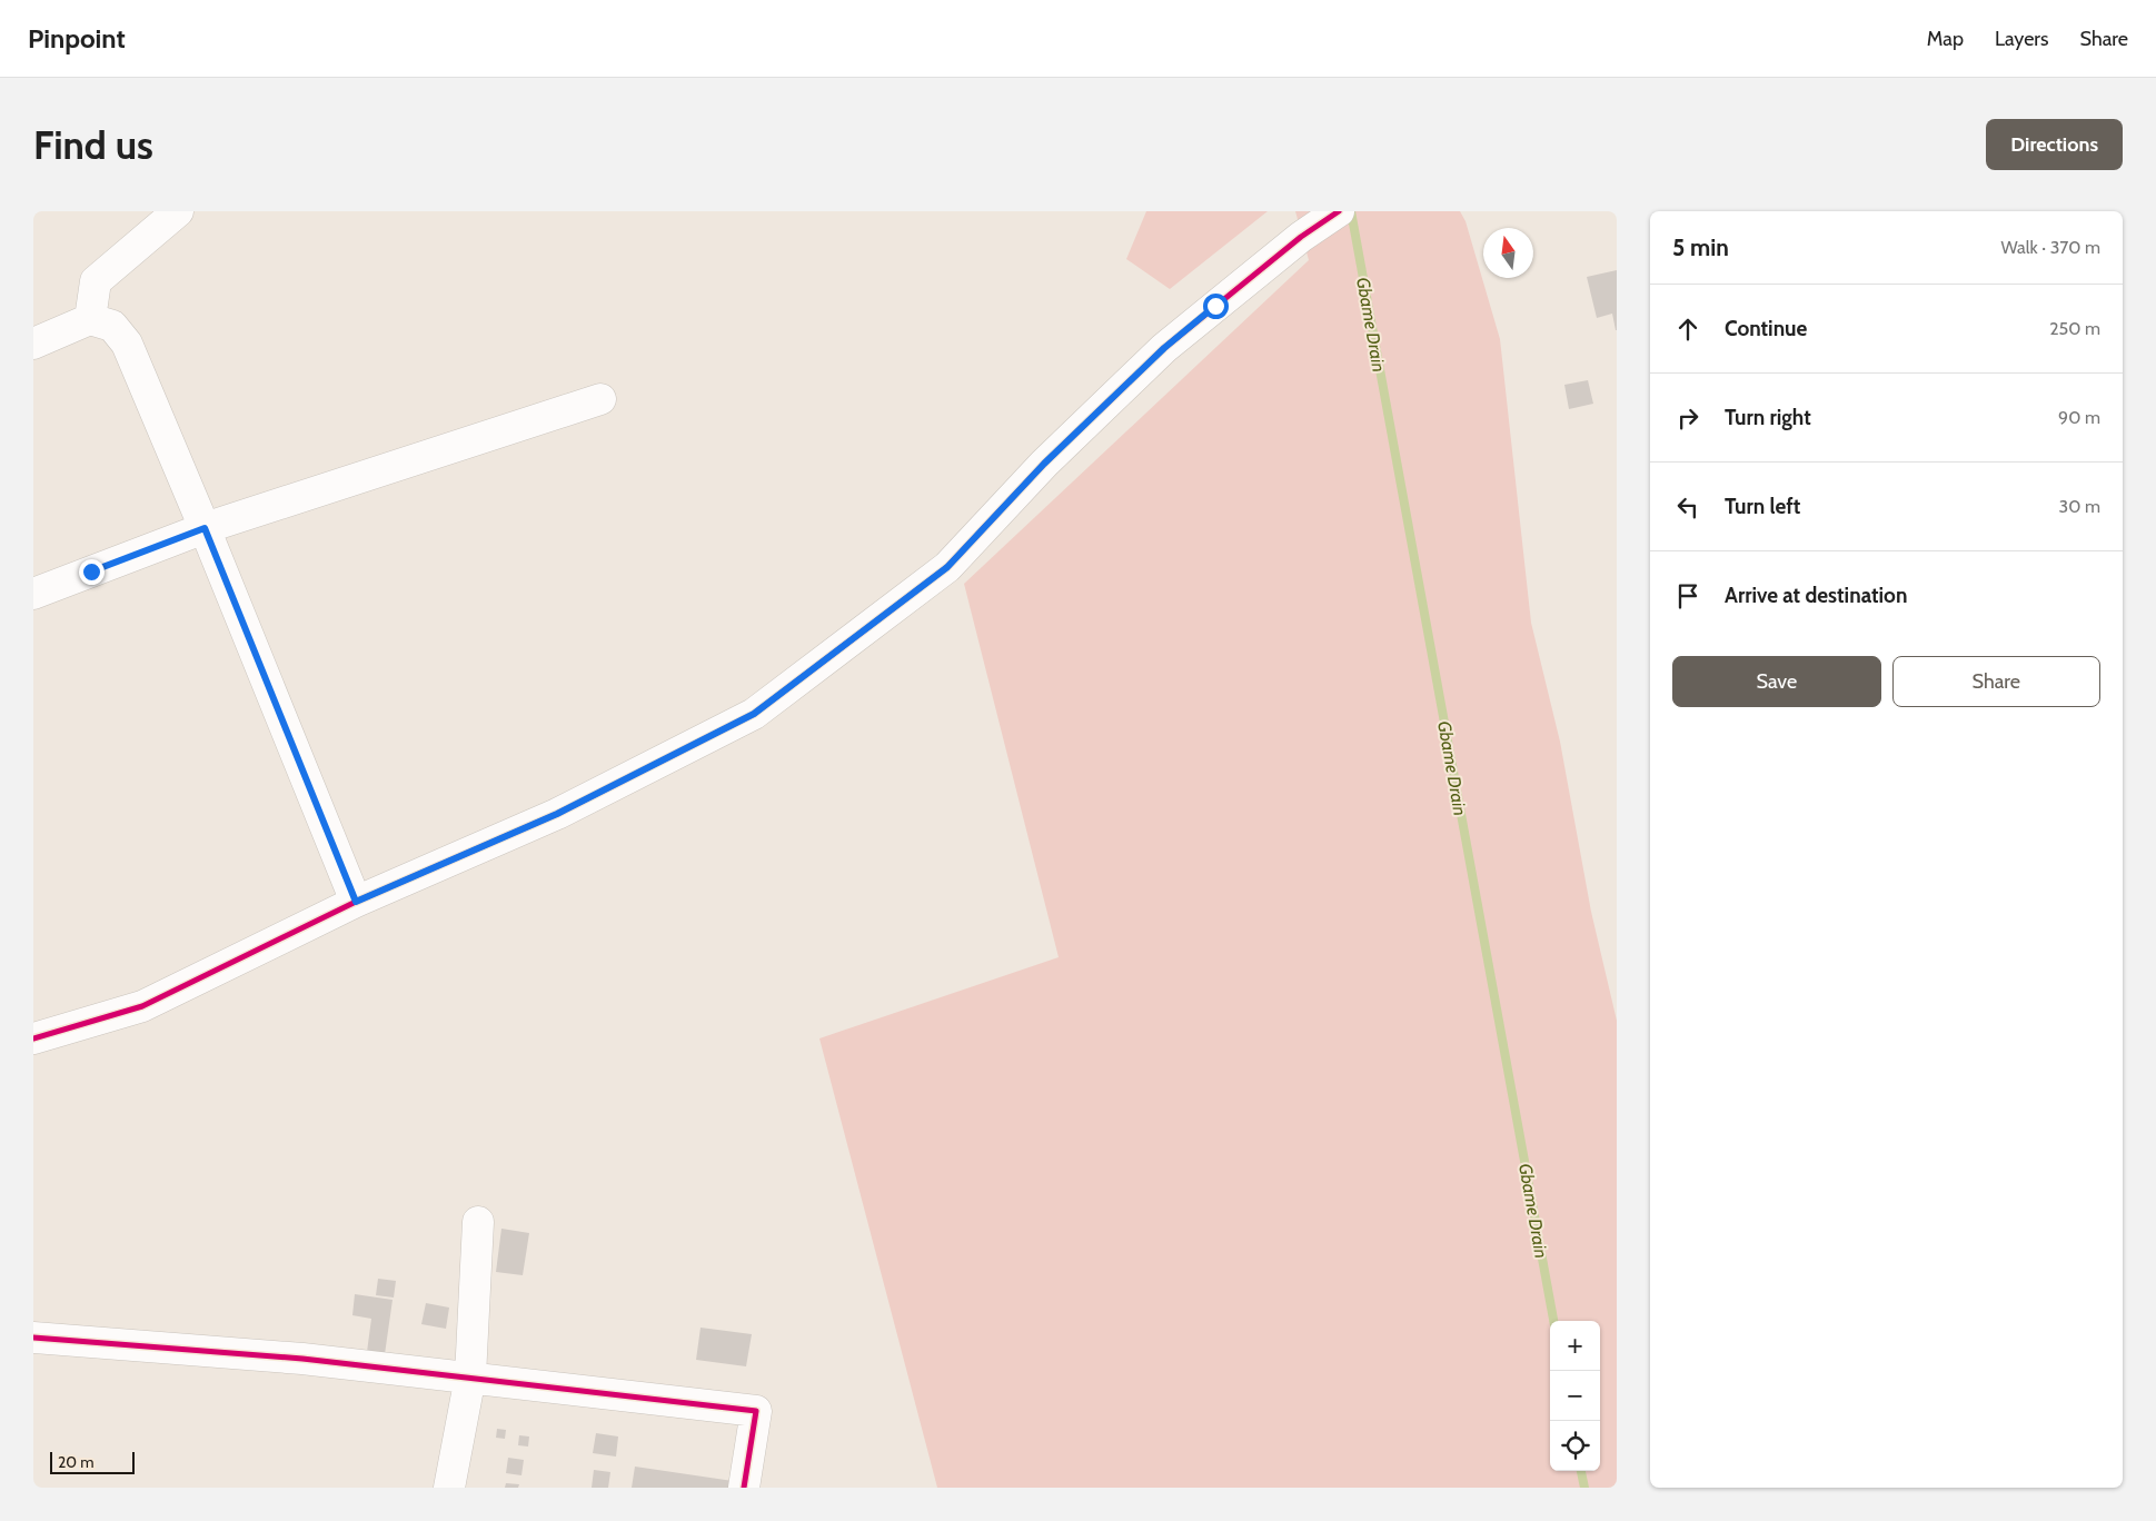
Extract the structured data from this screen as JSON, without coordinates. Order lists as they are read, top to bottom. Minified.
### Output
{"water":["Gbame Drain"],"scale_bar":"20 m","north":"top","page":{"header":"Pinpoint","nav":["Map","Layers","Share"],"buttons":["Directions",["Save","Share"]],"title":"Find us","heading":["5 min","Walk · 370 m"],"list":[["Continue","250 m"],["Turn right","90 m"],["Turn left","30 m"],"Arrive at destination"],"map_buttons":["+","−"],"scale":"20 m"}}
